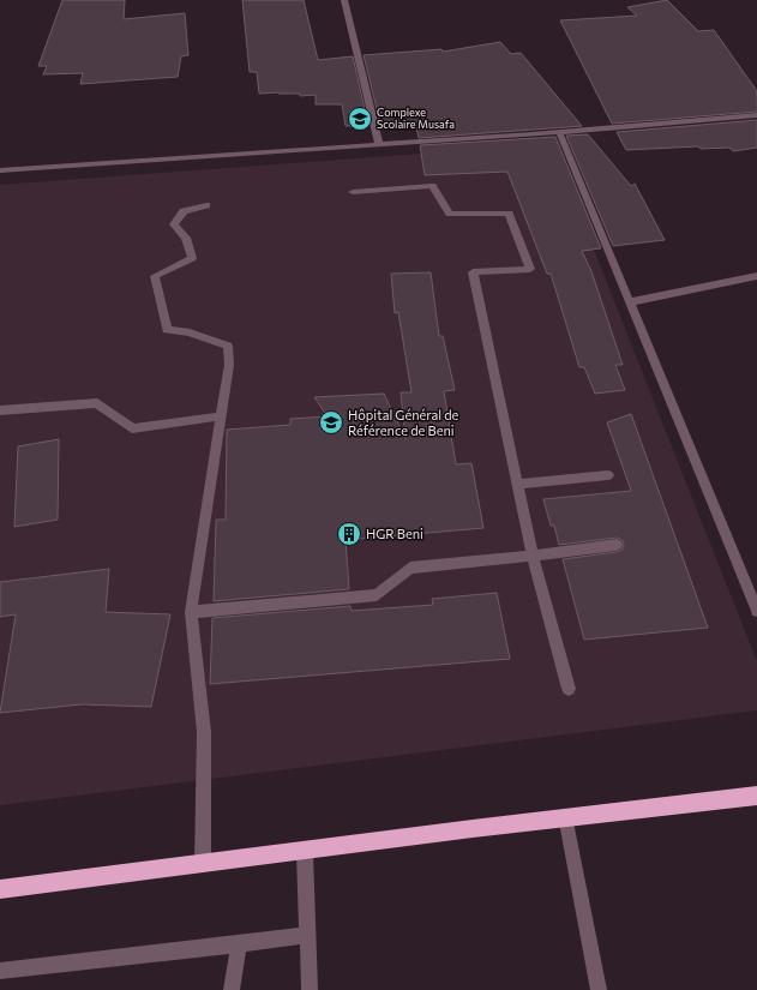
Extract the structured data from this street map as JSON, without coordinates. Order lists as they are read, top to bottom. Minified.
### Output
{"places":{"school or university":["Complexe Scolaire Musafa","Hôpital Général de Référence de Beni"],"building":["HGR Beni"]}}
